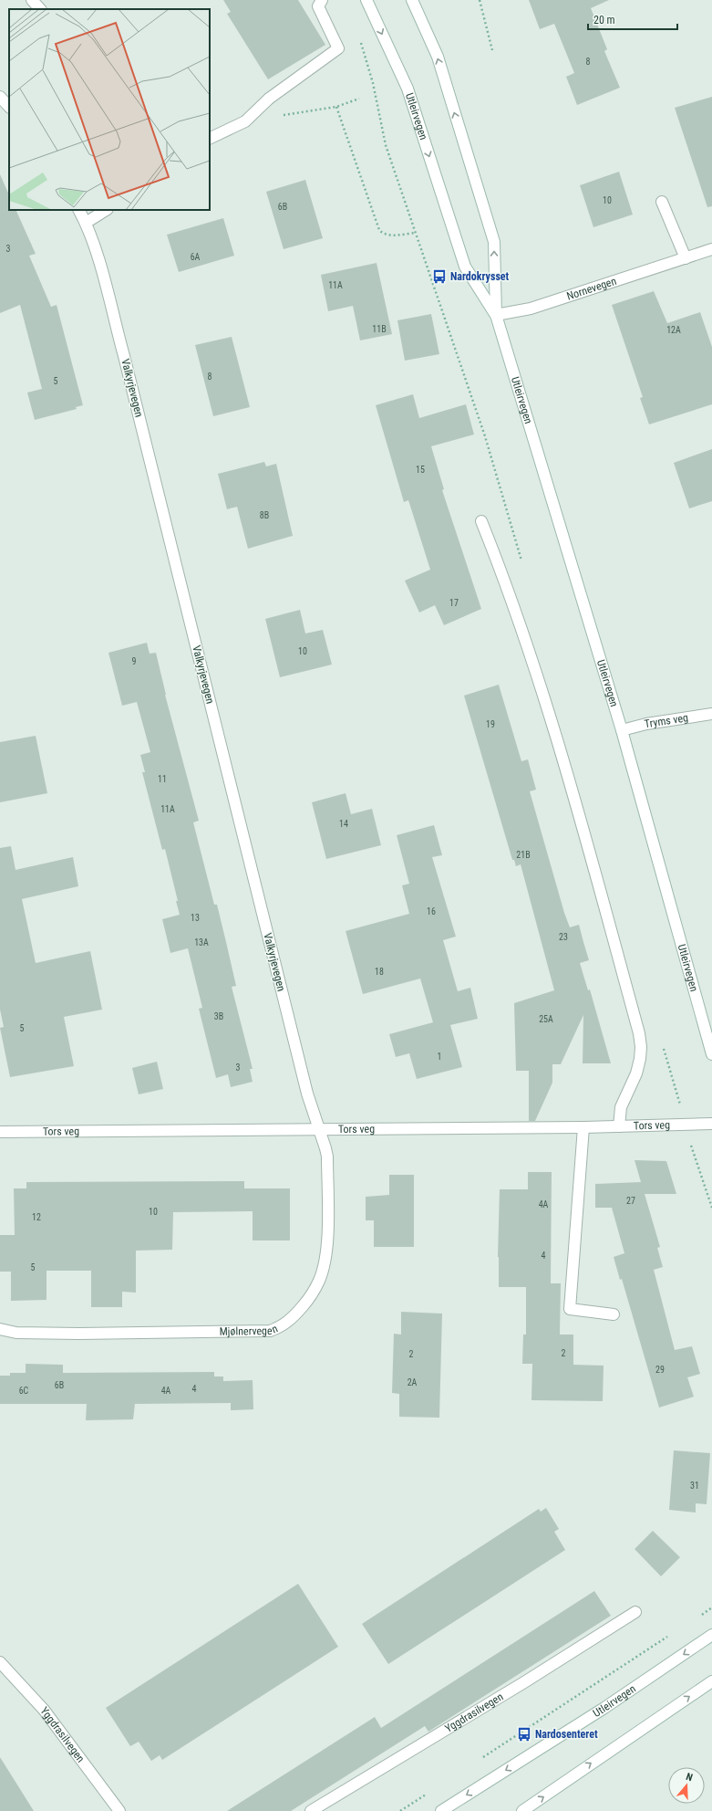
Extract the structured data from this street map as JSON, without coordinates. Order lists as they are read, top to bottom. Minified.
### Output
{"streets":{"street":["Utleirvegen","Nornevegen","Valkyrjevegen","Tryms veg","Tors veg","Mjølnervegen","Yggdrasilvegen"]},"crossings":[["Utleirvegen","Nornevegen"],["Utleirvegen","Tryms veg"],["Valkyrjevegen","Tors veg"],["Valkyrjevegen","Mjølnervegen"],["Tors veg","Mjølnervegen"]],"places":{"bus stop":["Nardokrysset","Nardosenteret"]},"house_numbers":["8","10","6B","3","6A","11A","11B","12A","8","5","15","8B","17","10","9","19","11","11A","14","21B","16","13","23","13A","18","3B","25A","5","1","3","27","4A","10","12","4","5","2","2","29","2A","6B","4","6C","4A","31"],"scale_bar":"20 m","north":"top"}
